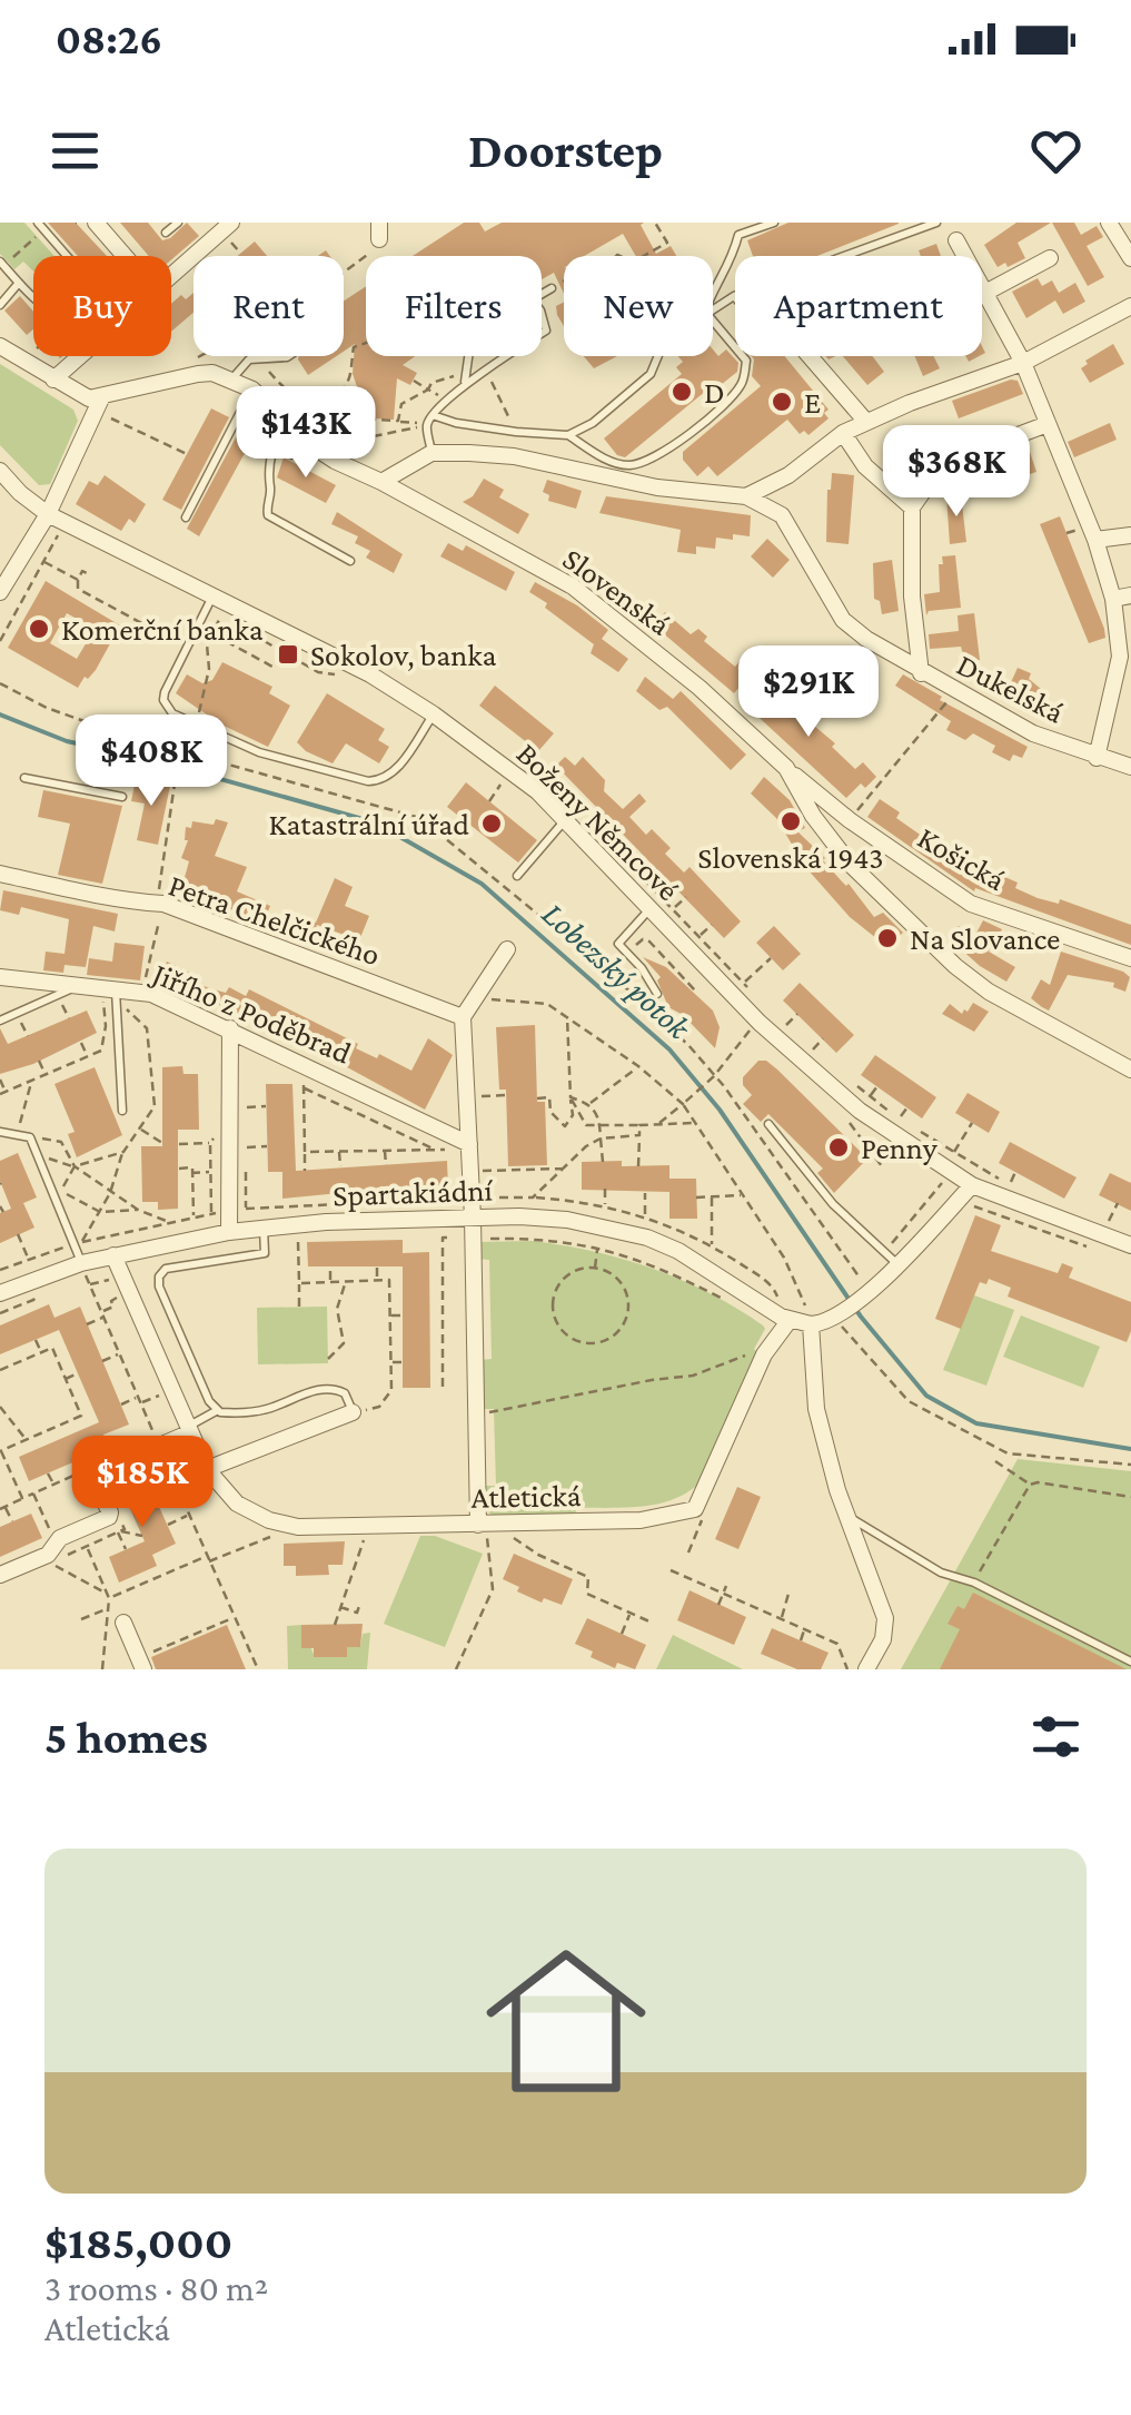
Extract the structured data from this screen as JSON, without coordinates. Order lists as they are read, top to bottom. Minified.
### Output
{"streets":{"street":["Slovenská","Dukelská","Boženy Němcové","Košická","Petra Chelčického","Jiřího z Poděbrad","Spartakiádní","Atletická"]},"crossings":[["Slovenská","Košická"],["Spartakiádní","Atletická"]],"water":["Lobezský potok"],"places":{"other":["D","E","Komerční banka","Slovenská 1943","Katastrální úřad","Na Slovance","Penny"],"transit":["Sokolov, banka"]},"page":{"status":"08:26","header":"Doorstep","chip":["Buy","Rent","Filters","New","Apartment"],"price":["$143K","$368K","$291K","$408K","$185K"],"heading":"5 homes","list":[{"name":"$185,000","note":"3 rooms · 80 m² · Atletická"}]}}
